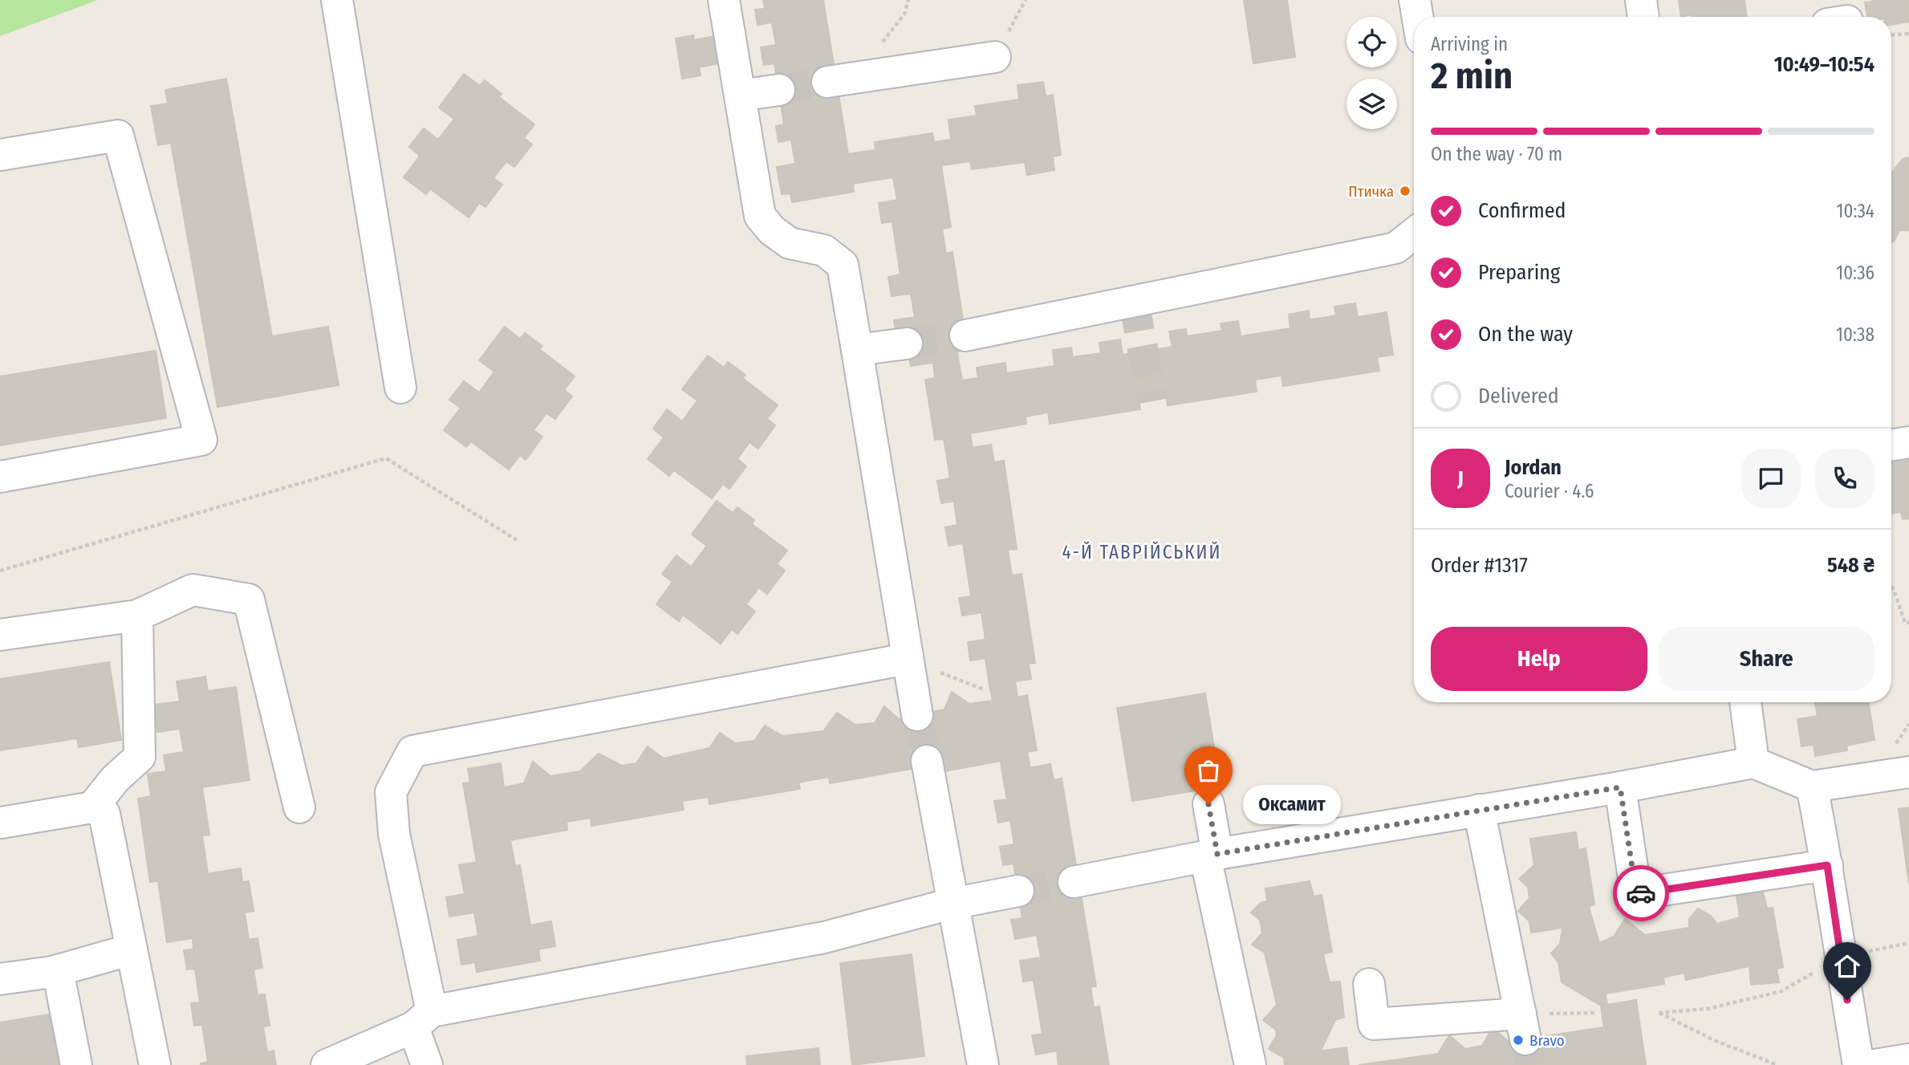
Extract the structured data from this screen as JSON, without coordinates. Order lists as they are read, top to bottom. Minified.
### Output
{"districts":["4-Й ТАВРІЙСЬКИЙ"],"places":["Птичка","Оксамит","Bravo"],"page":{"heading":["2 min","Arriving in","10:49–10:54"],"panel":["Jordan","Courier · 4.6","Order #1317","548 ₴"],"bar":"On the way · 70 m","list":[["Confirmed","10:34"],["Preparing","10:36"],["On the way","10:38"],"Delivered"],"round":"J","buttons":["Help","Share"],"bubble":"Оксамит"}}
